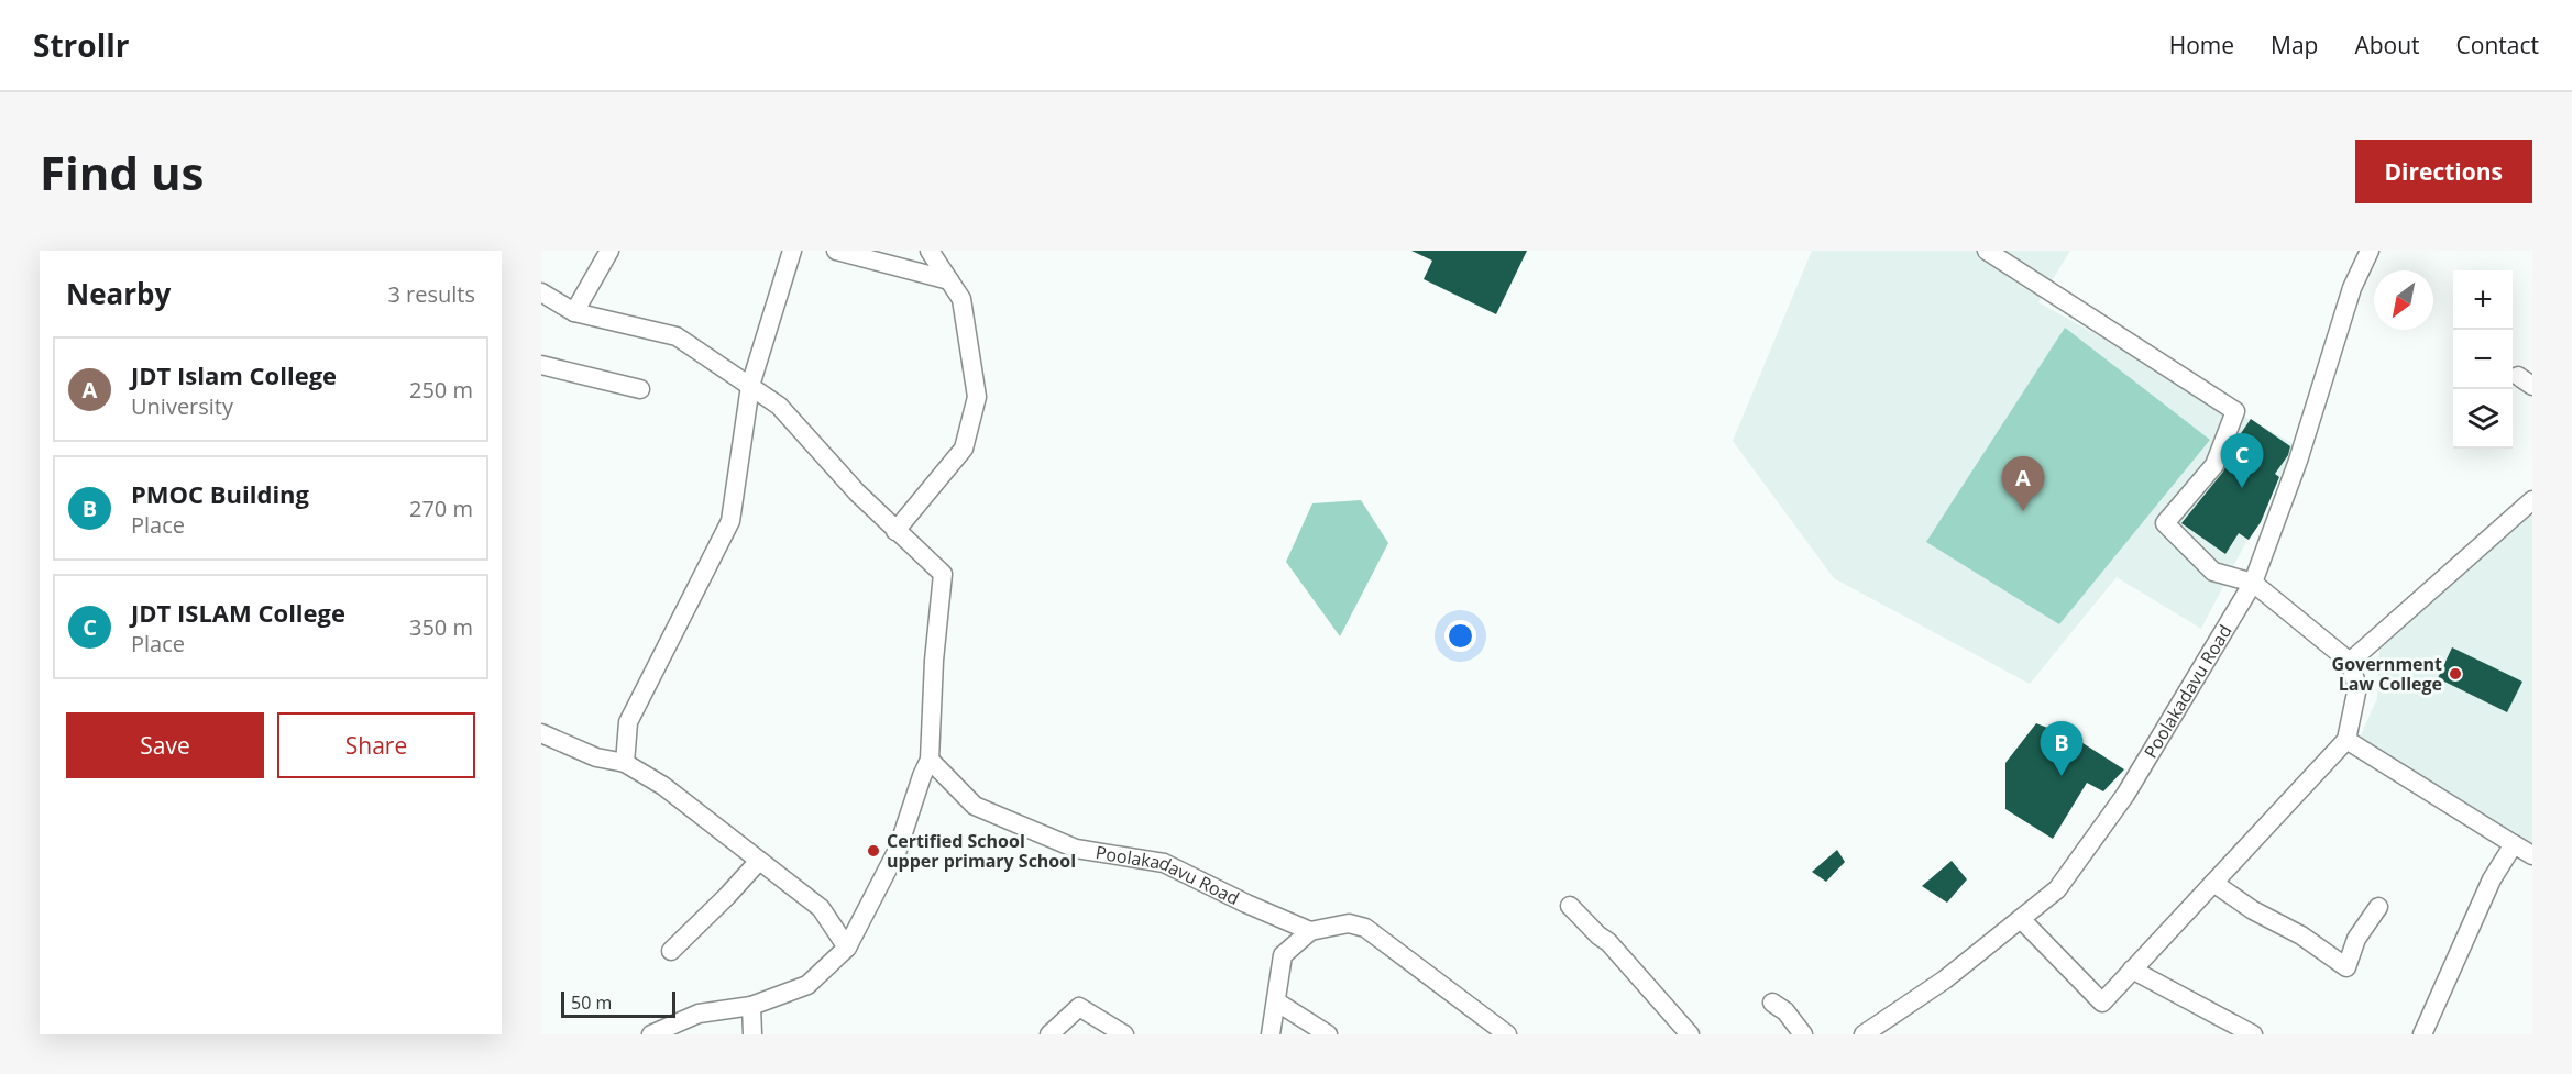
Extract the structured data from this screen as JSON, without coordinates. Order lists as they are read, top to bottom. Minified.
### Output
{"streets":{"street":["Poolakadavu Road"]},"places":["Government Law College","Certified School upper primary School"],"scale_bar":"50 m","north":"bottom left","page":{"header":"Strollr","nav":["Home","Map","About","Contact"],"buttons":["Directions",["Save","Share"]],"title":"Find us","heading":["Nearby","3 results"],"map_buttons":["+","−"],"list":[{"mark":"A","name":"JDT Islam College","note":"University","value":"250 m"},{"mark":"B","name":"PMOC Building","note":"Place","value":"270 m"},{"mark":"C","name":"JDT ISLAM College","note":"Place","value":"350 m"}],"pins":["C","A","B"],"scale":"50 m"}}
